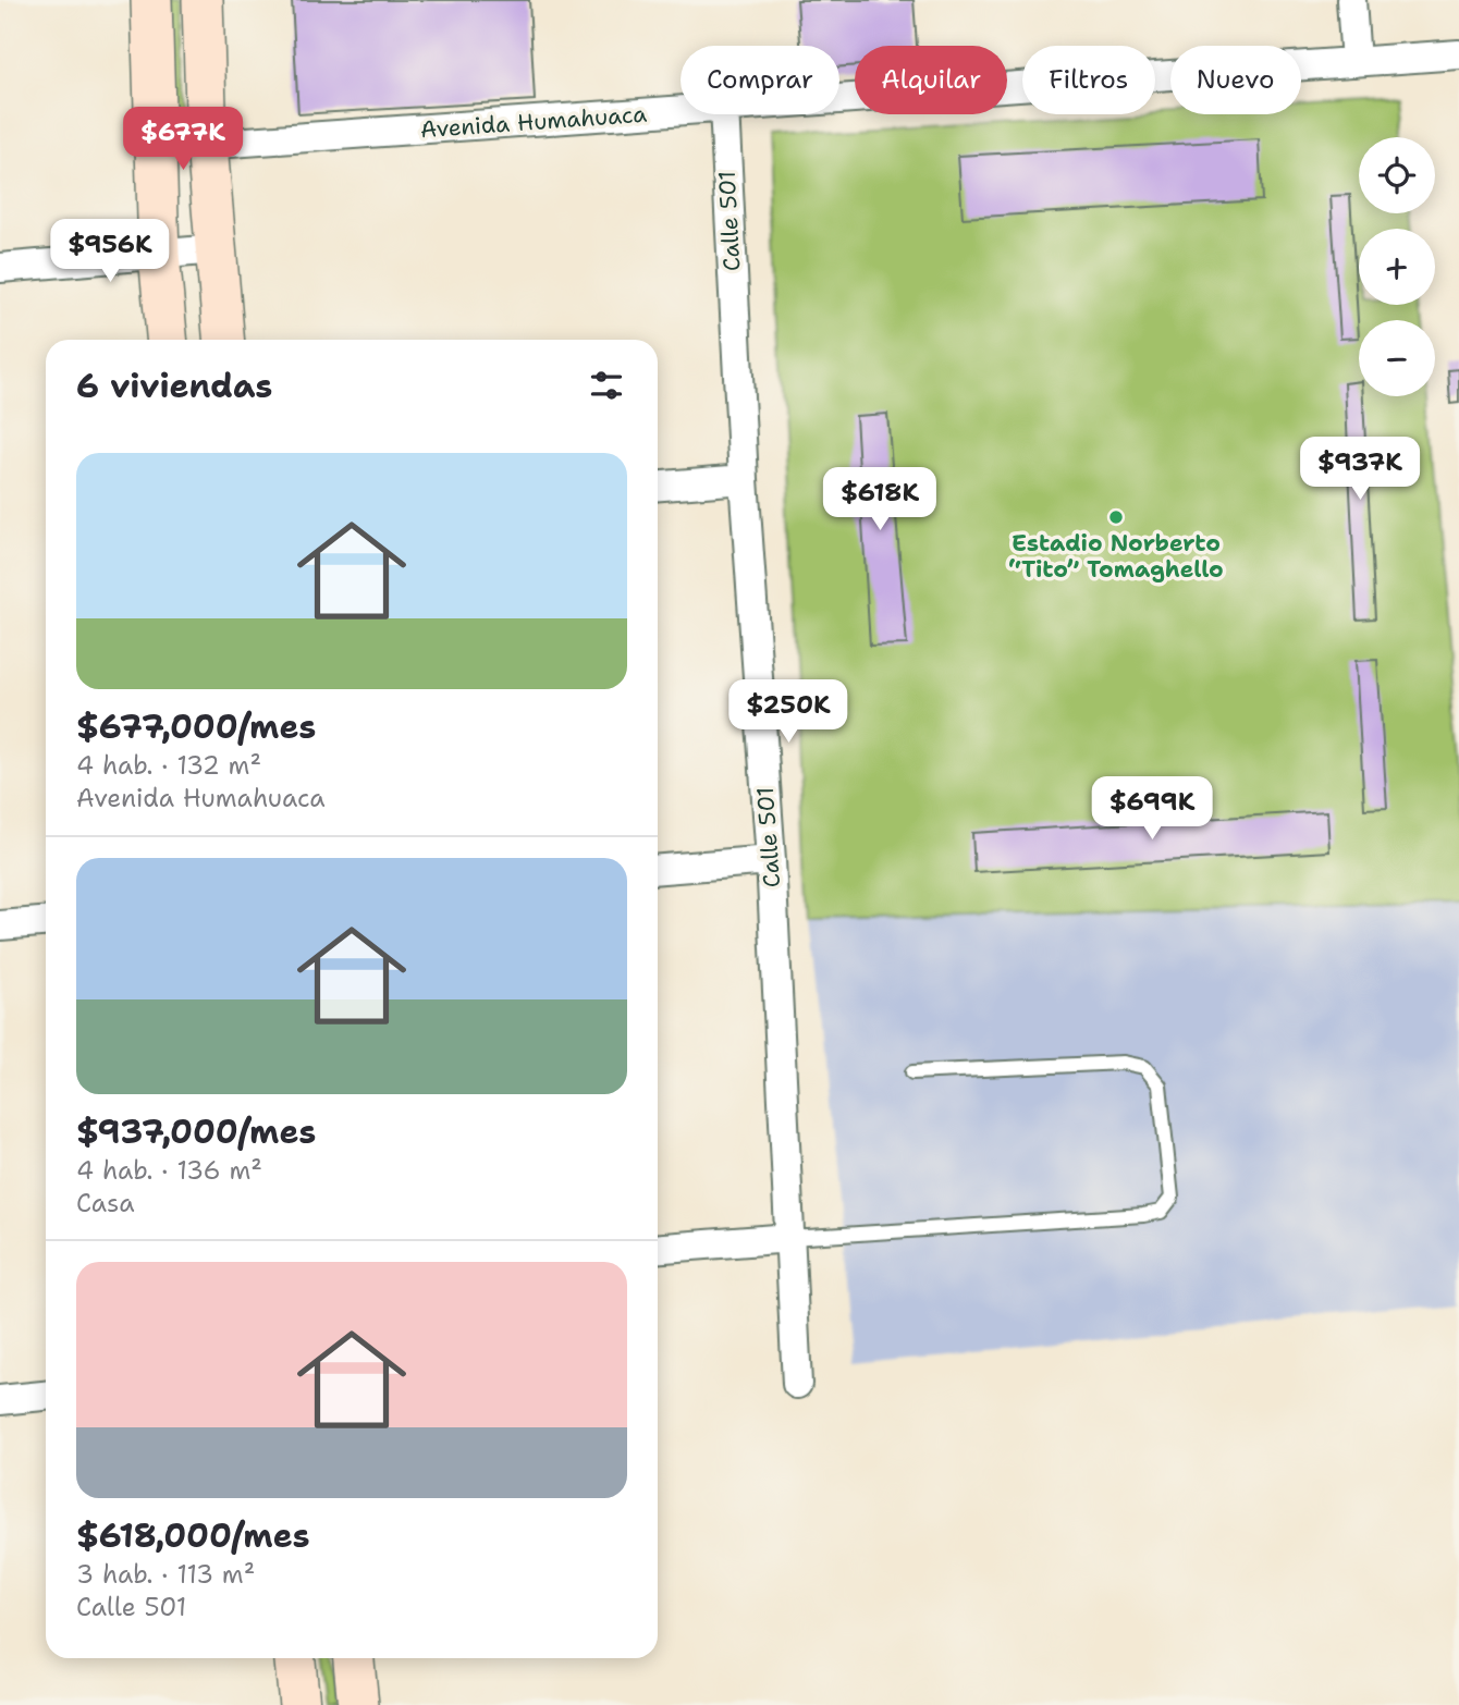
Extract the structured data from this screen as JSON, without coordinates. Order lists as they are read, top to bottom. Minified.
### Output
{"streets":{"street":["Avenida Humahuaca","Calle 501"]},"places":["Estadio Norberto “Tito” Tomaghello"],"page":{"chip":["Comprar","Alquilar","Filtros","Nuevo"],"price":["$677K","$956K","$937K","$618K","$250K","$699K"],"map_buttons":["+","−"],"heading":"6 viviendas","list":[{"name":"$677,000/mes","note":"4 hab. · 132 m² · Avenida Humahuaca"},{"name":"$937,000/mes","note":"4 hab. · 136 m² · Casa"},{"name":"$618,000/mes","note":"3 hab. · 113 m² · Calle 501"}]}}
